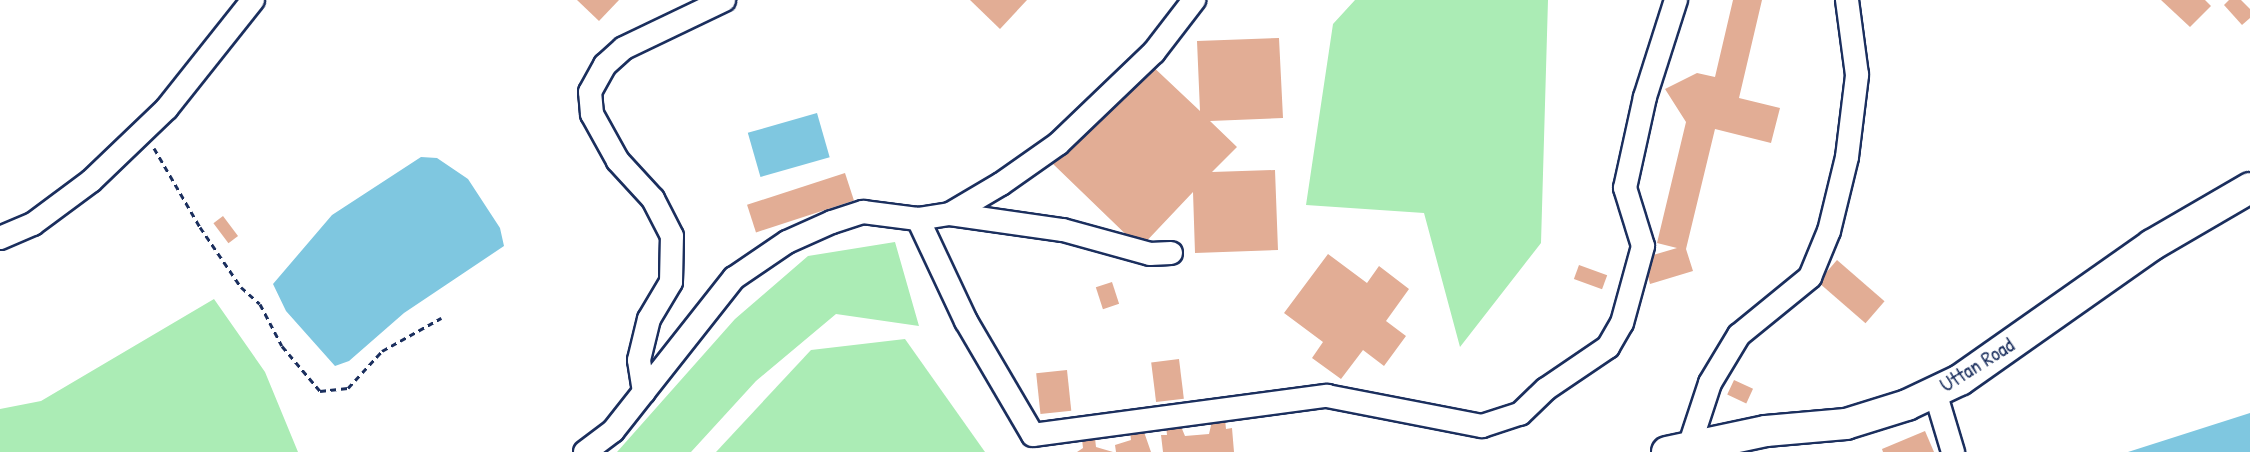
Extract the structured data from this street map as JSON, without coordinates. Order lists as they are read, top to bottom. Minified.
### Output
{"streets":{"main road":["Uttan Road"]}}
